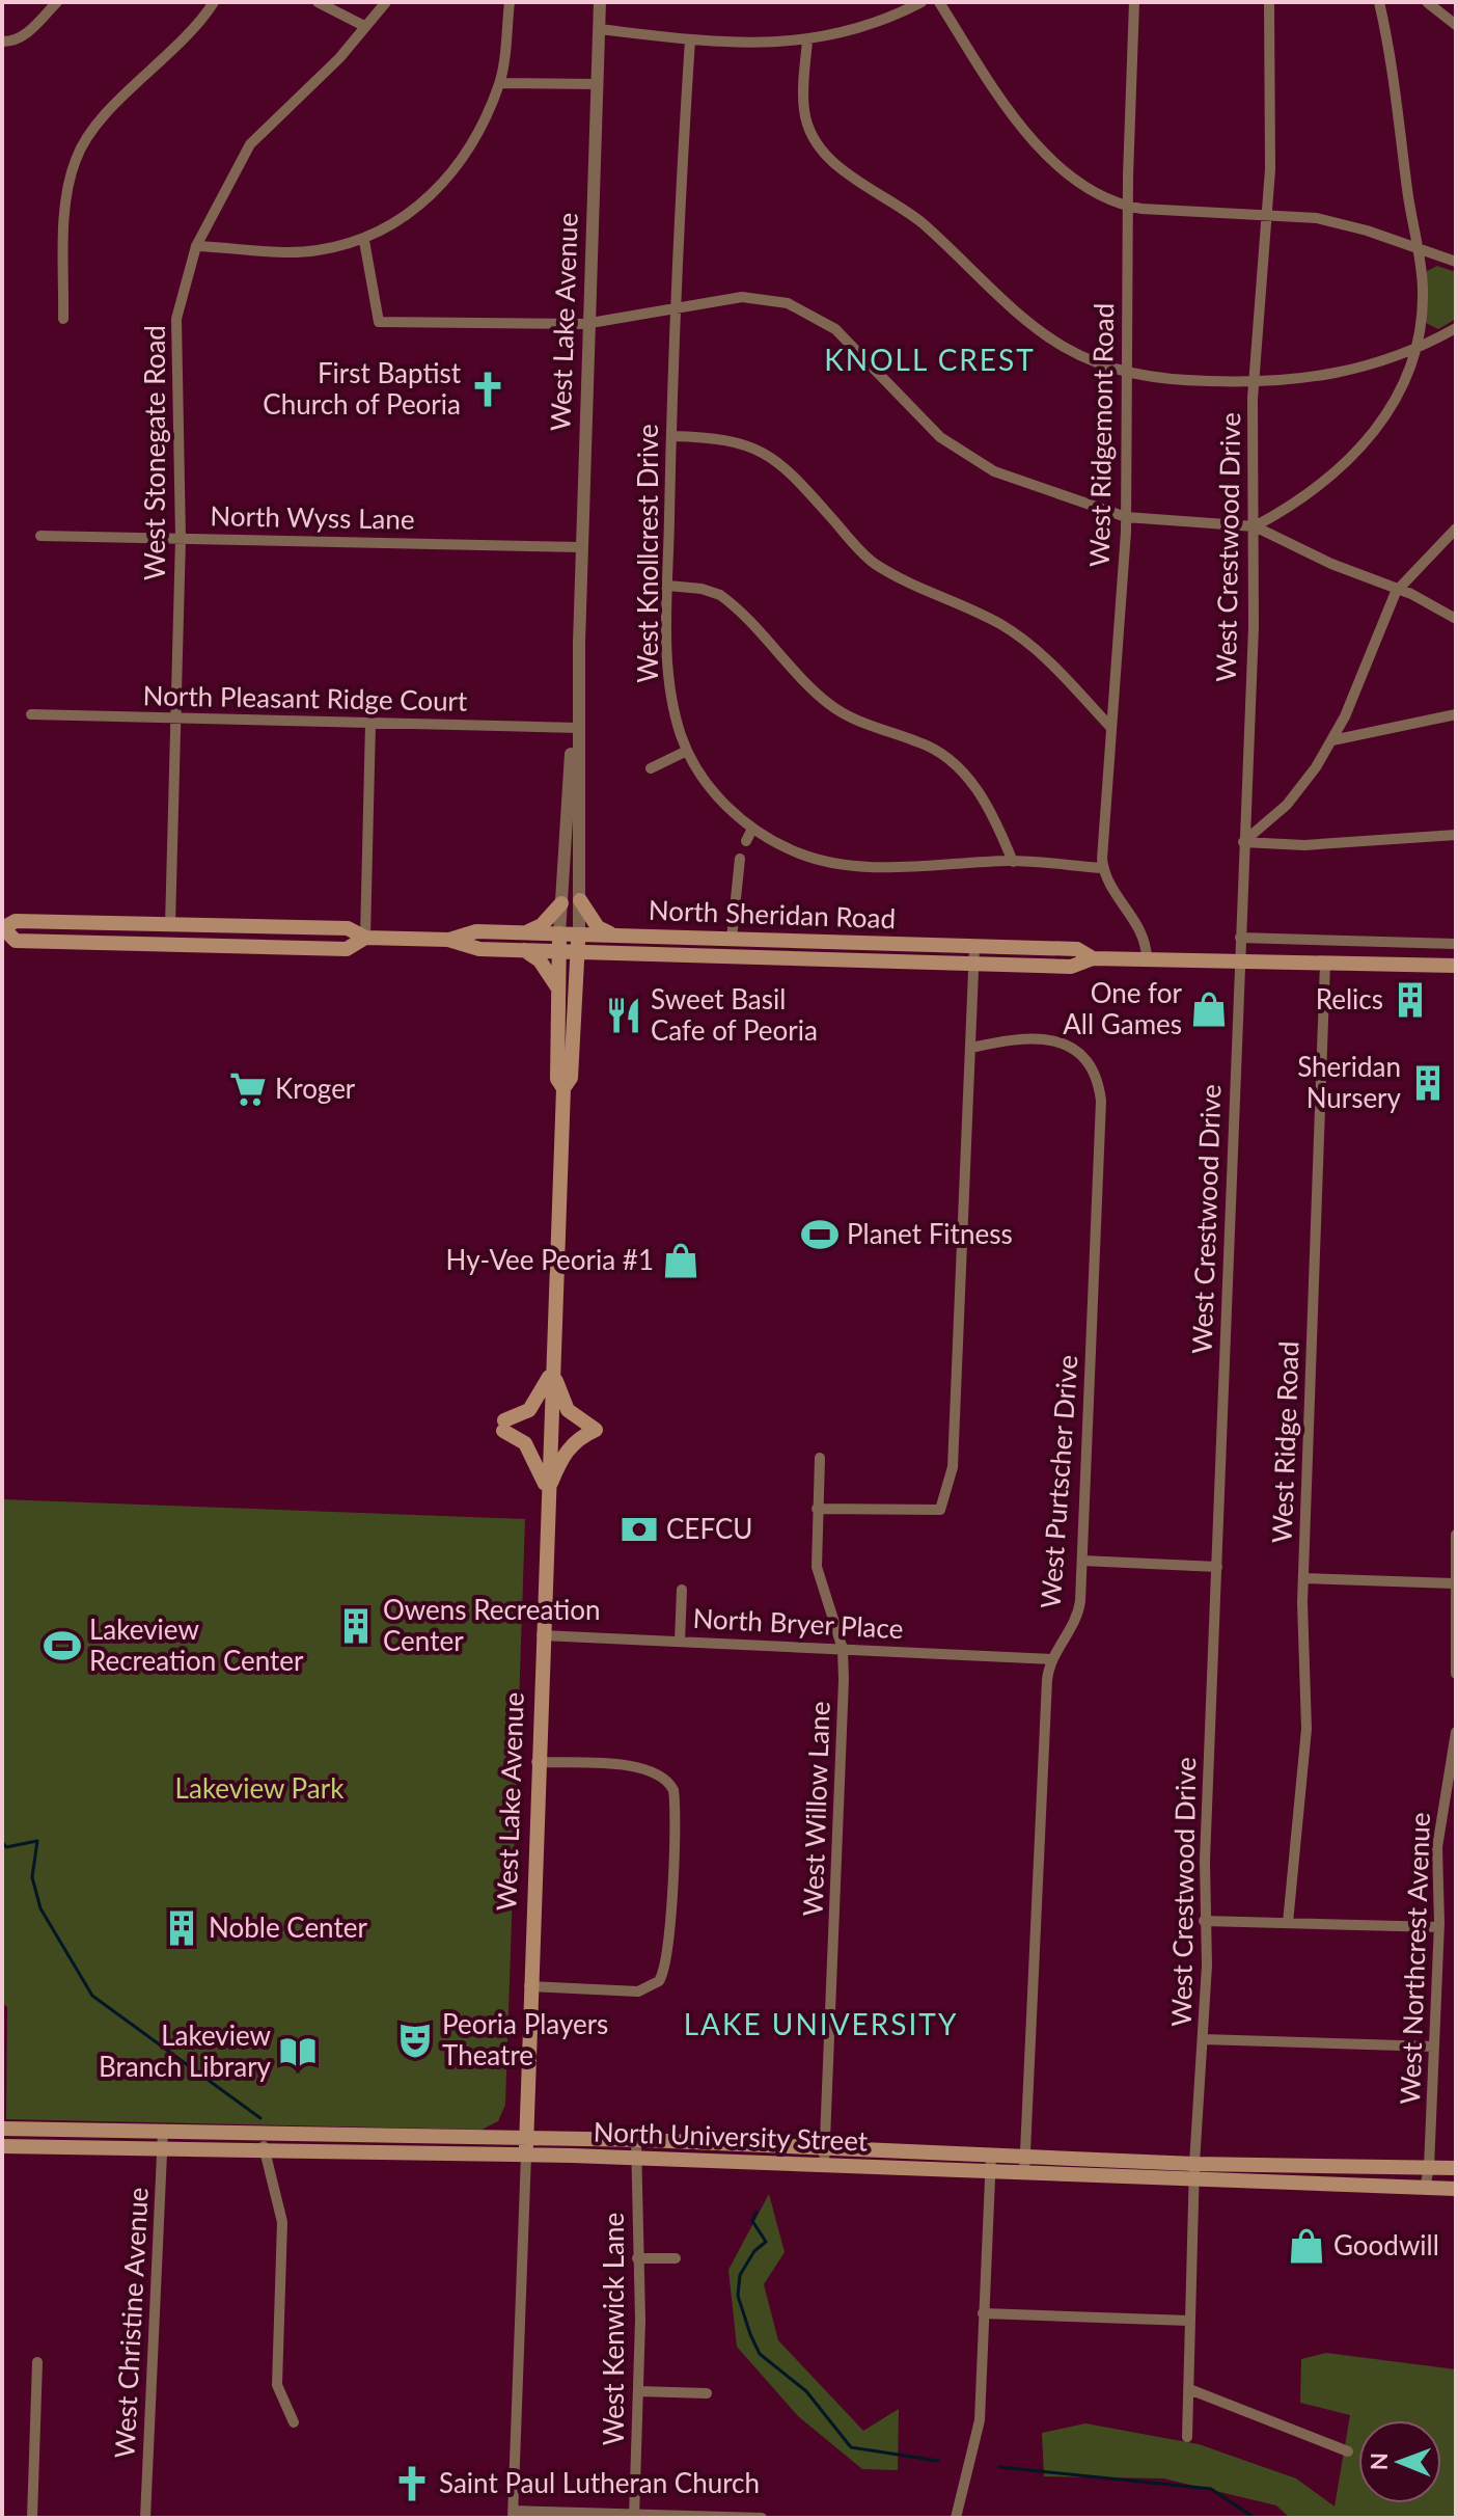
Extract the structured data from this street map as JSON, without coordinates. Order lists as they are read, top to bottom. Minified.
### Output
{"streets":{"main road":["West Lake Avenue","North Sheridan Road","North University Street"],"street":["West Ridgemont Road","West Stonegate Road","North Wyss Lane","West Crestwood Drive","West Knollcrest Drive","North Pleasant Ridge Court","West Ridge Road","West Purtscher Drive","North Bryer Place","West Willow Lane","West Northcrest Avenue","West Christine Avenue","West Kenwick Lane"]},"crossings":[["West Lake Avenue","North Wyss Lane"],["West Lake Avenue","North Pleasant Ridge Court"],["West Lake Avenue","North Sheridan Road"],["West Lake Avenue","North Bryer Place"],["West Lake Avenue","North University Street"],["West Ridgemont Road","West Knollcrest Drive"],["West Stonegate Road","North Wyss Lane"],["West Stonegate Road","North Pleasant Ridge Court"],["West Stonegate Road","North Sheridan Road"],["West Crestwood Drive","North Sheridan Road"],["West Crestwood Drive","North University Street"],["North Sheridan Road","West Ridge Road"],["West Purtscher Drive","North Bryer Place"],["West Purtscher Drive","North University Street"],["North Bryer Place","West Willow Lane"],["West Willow Lane","North University Street"],["West Northcrest Avenue","North University Street"],["North University Street","West Christine Avenue"],["North University Street","West Kenwick Lane"]],"districts":["KNOLL CREST","LAKE UNIVERSITY"],"parks":["Lakeview Park"],"places":{"church":["First Baptist Church of Peoria","Saint Paul Lutheran Church"],"building":["Relics","Sheridan Nursery","Owens Recreation Center","Noble Center"],"shop":["One for All Games","Hy-Vee Peoria #1","Goodwill"],"restaurant":["Sweet Basil Cafe of Peoria"],"supermarket":["Kroger"],"sports":["Planet Fitness","Lakeview Recreation Center"],"bank":["CEFCU"],"theatre":["Peoria Players Theatre"],"library":["Lakeview Branch Library"]},"north":"left"}
